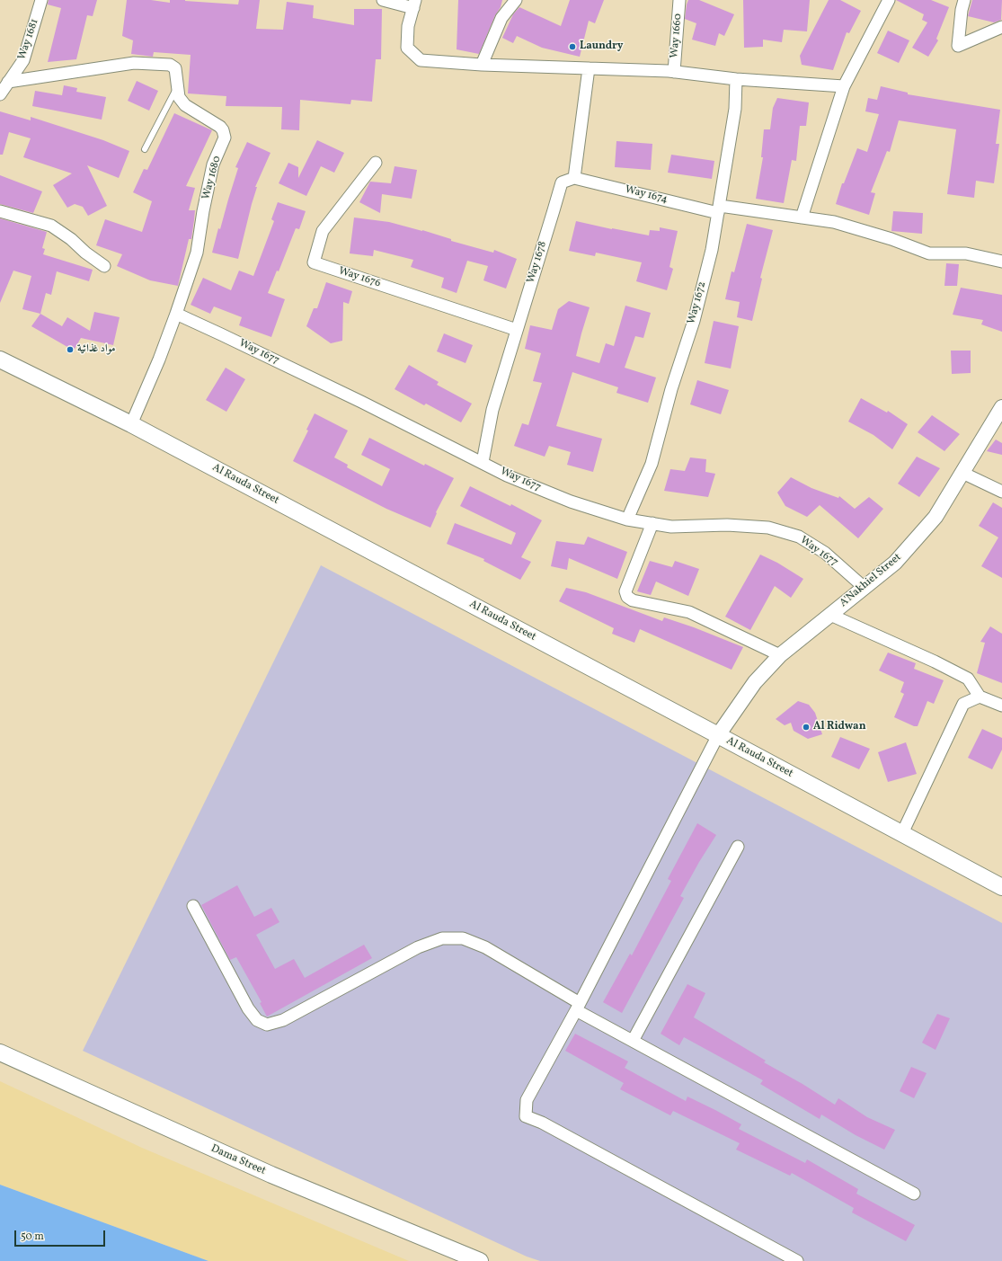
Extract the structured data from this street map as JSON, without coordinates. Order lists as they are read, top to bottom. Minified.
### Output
{"streets":{"main road":["Al Rauda Street","Dama Street"],"street":["Way 1660","Way 1681","Way 1680","Way 1674","Way 1678","Way 1676","Way 1672","Way 1677","A'Nakhiel Street"]},"crossings":[["Way 1681","Way 1680"],["Way 1680","Way 1677"],["Way 1680","Al Rauda Street"],["Way 1674","Way 1678"],["Way 1674","Way 1672"],["Way 1678","Way 1676"],["Way 1678","Way 1677"],["Way 1672","Way 1677"],["Way 1677","A'Nakhiel Street"],["Al Rauda Street","A'Nakhiel Street"]],"places":["Laundry","مواد غذائية","Al Ridwan"],"scale_bar":"50 m"}
